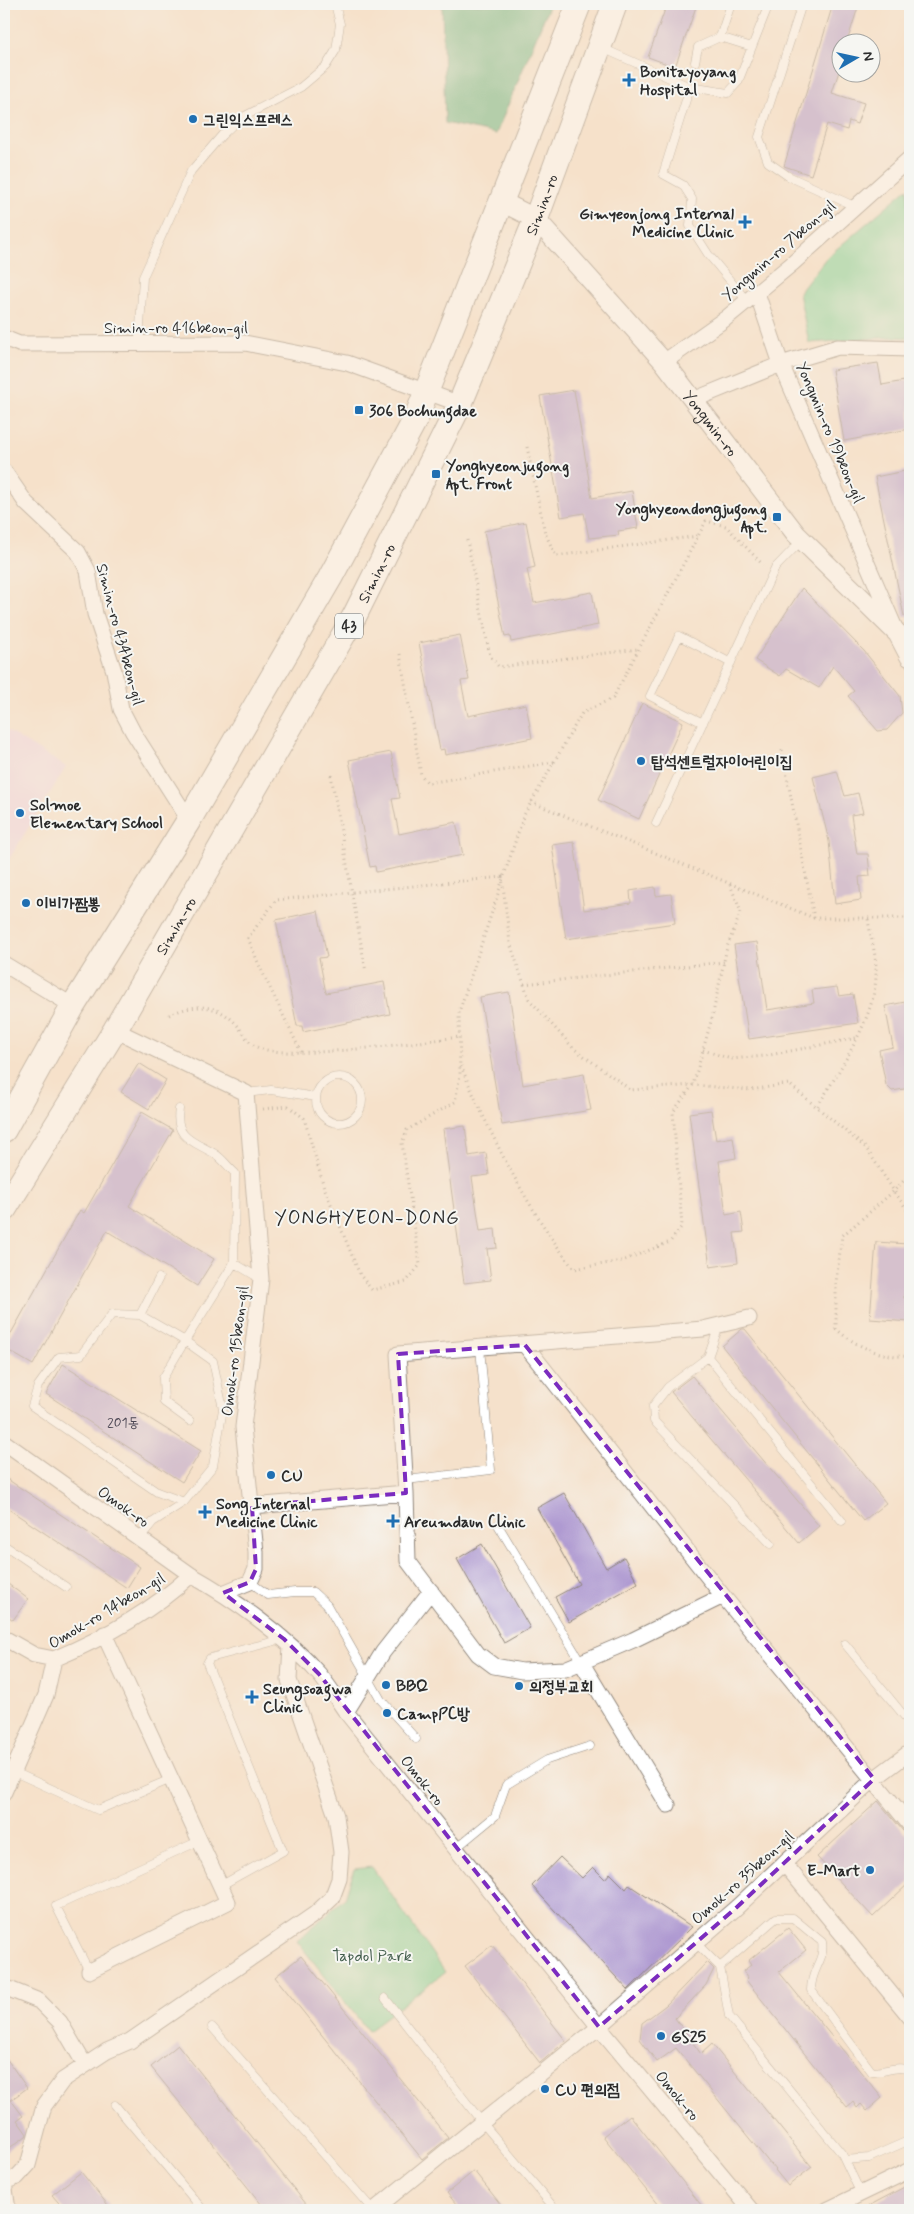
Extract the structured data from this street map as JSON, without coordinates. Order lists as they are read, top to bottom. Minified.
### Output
{"streets":{"main road":["Simin-ro","43"],"street":["Yongmin-ro 7beon-gil","Simin-ro 416beon-gil","Yongmin-ro","Yongmin-ro 19beon-gil","Simin-ro 434beon-gil","Omok-ro 15beon-gil","Omok-ro","Omok-ro 14beon-gil","Omok-ro 35beon-gil"]},"crossings":[["Simin-ro","Simin-ro 416beon-gil"],["Simin-ro","Yongmin-ro"],["Yongmin-ro 7beon-gil","Yongmin-ro"],["Simin-ro 416beon-gil","43"],["Yongmin-ro","Yongmin-ro 19beon-gil"],["Yongmin-ro","43"],["43","Simin-ro 434beon-gil"],["Omok-ro","Omok-ro 14beon-gil"],["Omok-ro","Omok-ro 35beon-gil"]],"districts":["YONGHYEON-DONG"],"parks":["Tapdol Park"],"places":{"health":["Bonitayoyang Hospital","Gimyeonjong Internal Medicine Clinic","Song Internal Medicine Clinic","Areumdaun Clinic","Seungsoagwa Clinic"],"other":["그린익스프레스","탑석센트럴자이어린이집","Solmoe Elementary School","이비가짬뽕","CU","BBQ","의정부교회","CampPC방","E-Mart","GS25","CU 편의점"],"transit":["306 Bochungdae","Yonghyeonjugong Apt. Front","Yonghyeondongjugong Apt."]},"house_numbers":["201동"],"north":"right"}
